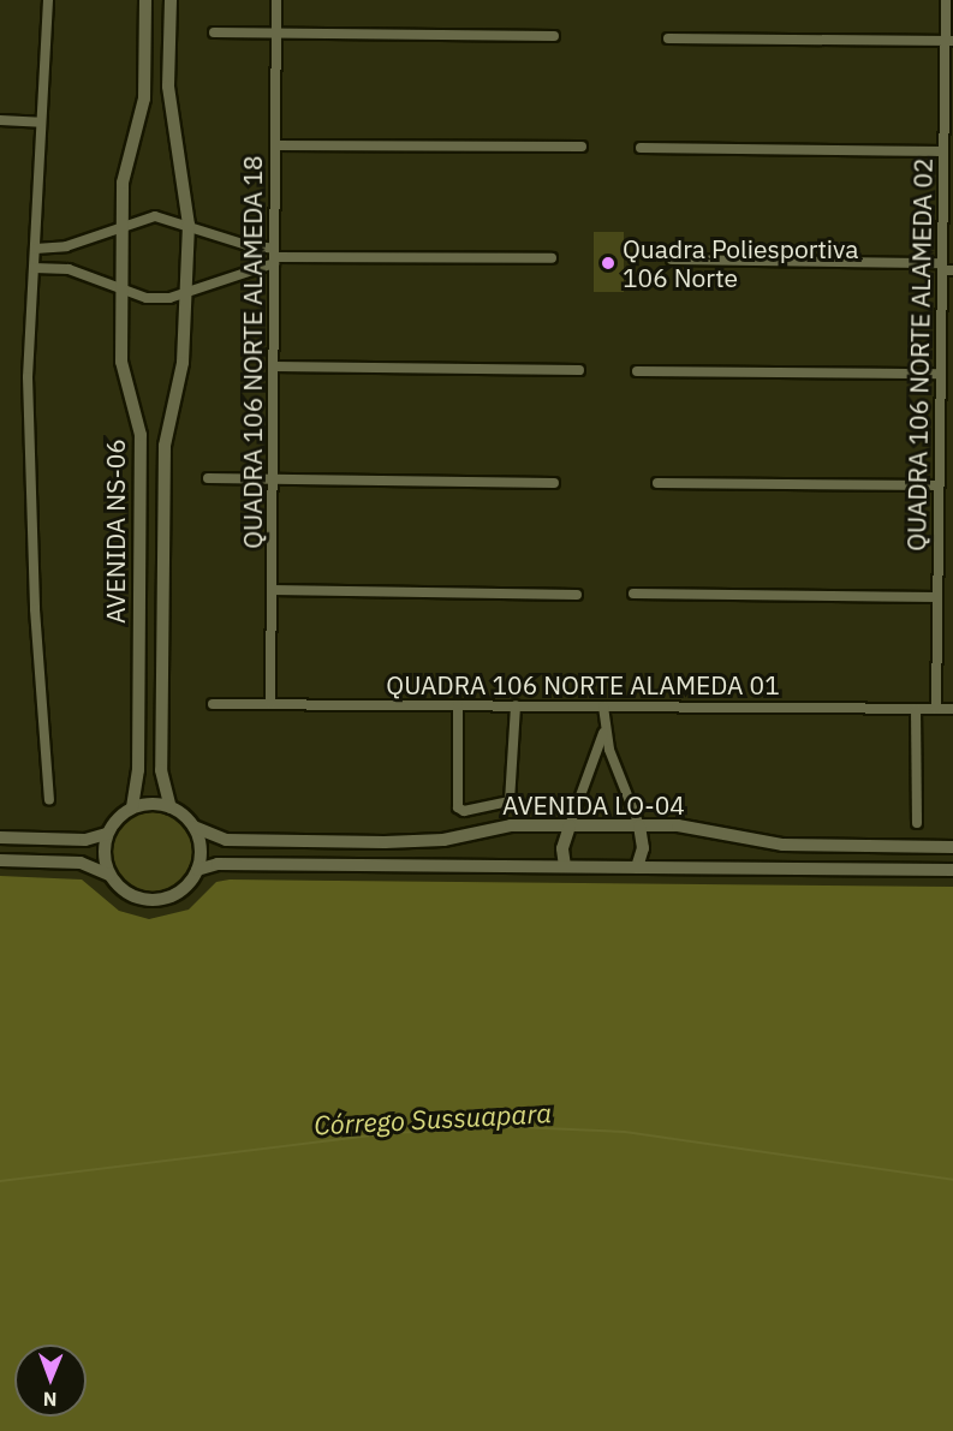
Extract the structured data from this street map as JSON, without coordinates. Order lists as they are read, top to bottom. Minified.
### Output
{"streets":{"street":["QUADRA 106 NORTE ALAMEDA 18","QUADRA 106 NORTE ALAMEDA 02","AVENIDA NS-06","QUADRA 106 NORTE ALAMEDA 01","AVENIDA LO-04"]},"crossings":[["QUADRA 106 NORTE ALAMEDA 18","QUADRA 106 NORTE ALAMEDA 01"],["QUADRA 106 NORTE ALAMEDA 02","QUADRA 106 NORTE ALAMEDA 01"],["AVENIDA NS-06","AVENIDA LO-04"]],"water":["Córrego Sussuapara"],"places":["Quadra Poliesportiva 106 Norte"],"north":"bottom"}
